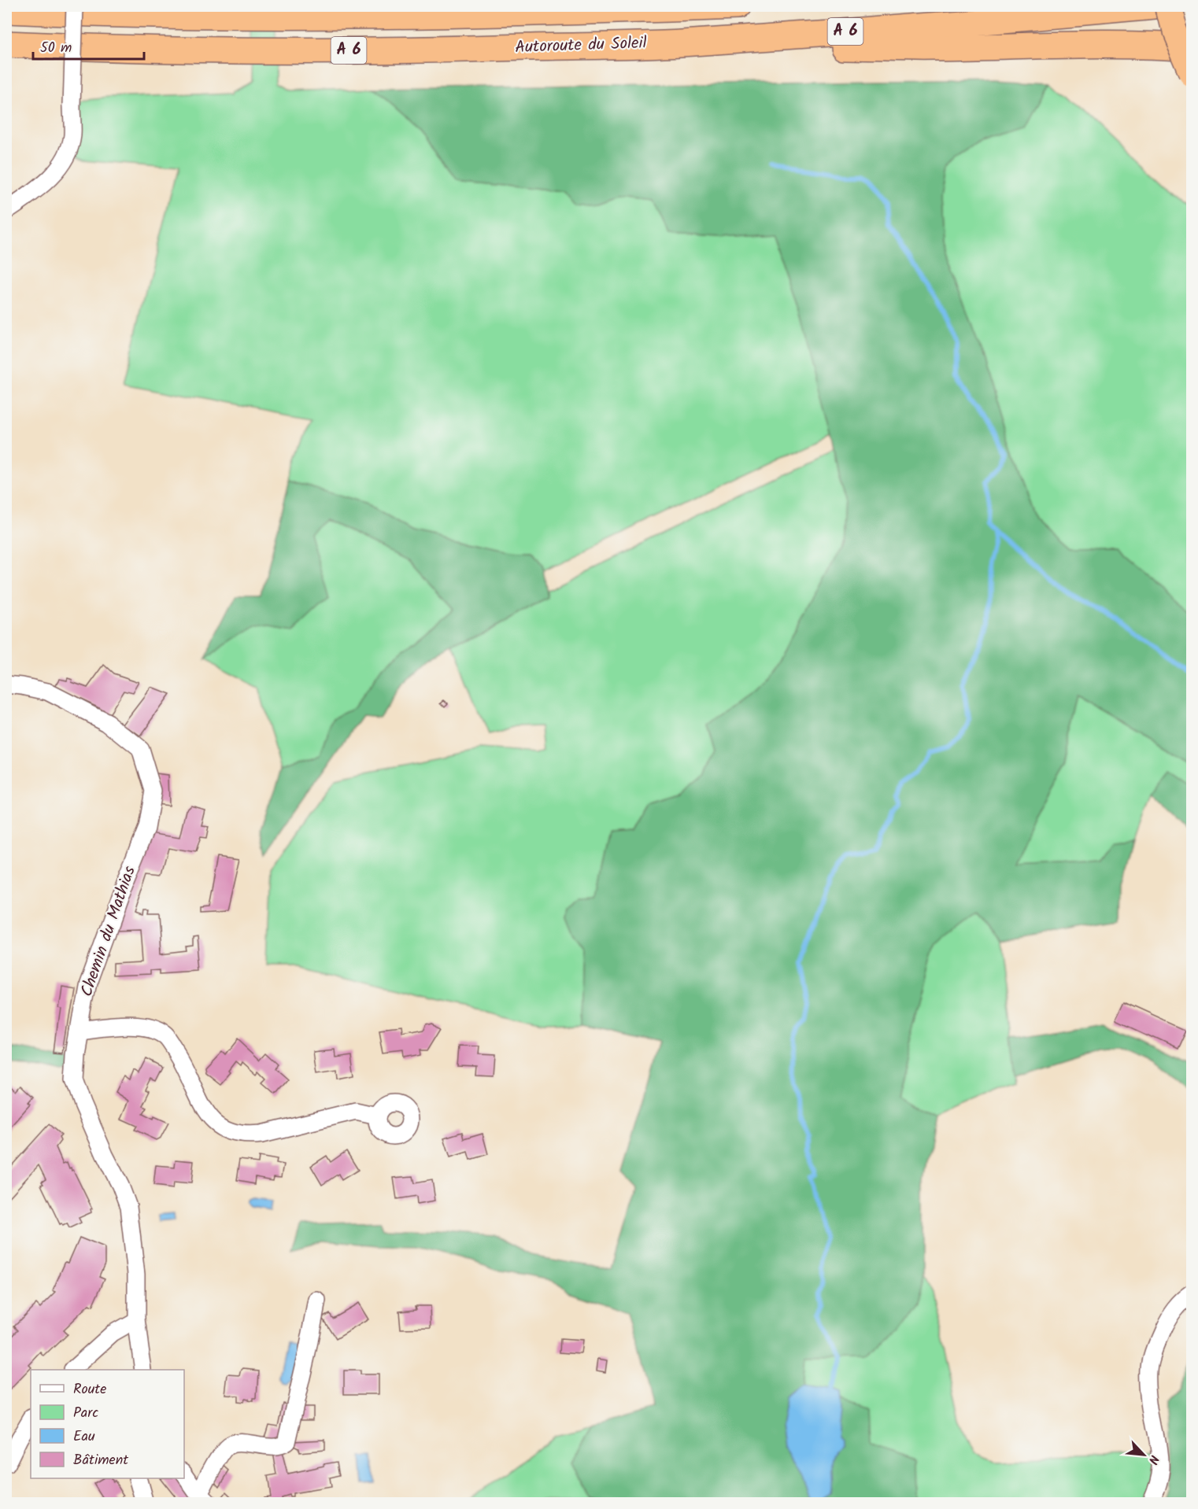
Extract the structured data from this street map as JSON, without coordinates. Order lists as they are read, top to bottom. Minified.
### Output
{"streets":{"highway":["A 6","Autoroute du Soleil"],"street":["Chemin du Mathias"]},"legend":["Route","Parc","Eau","Bâtiment"],"scale_bar":"50 m","north":"bottom right"}
